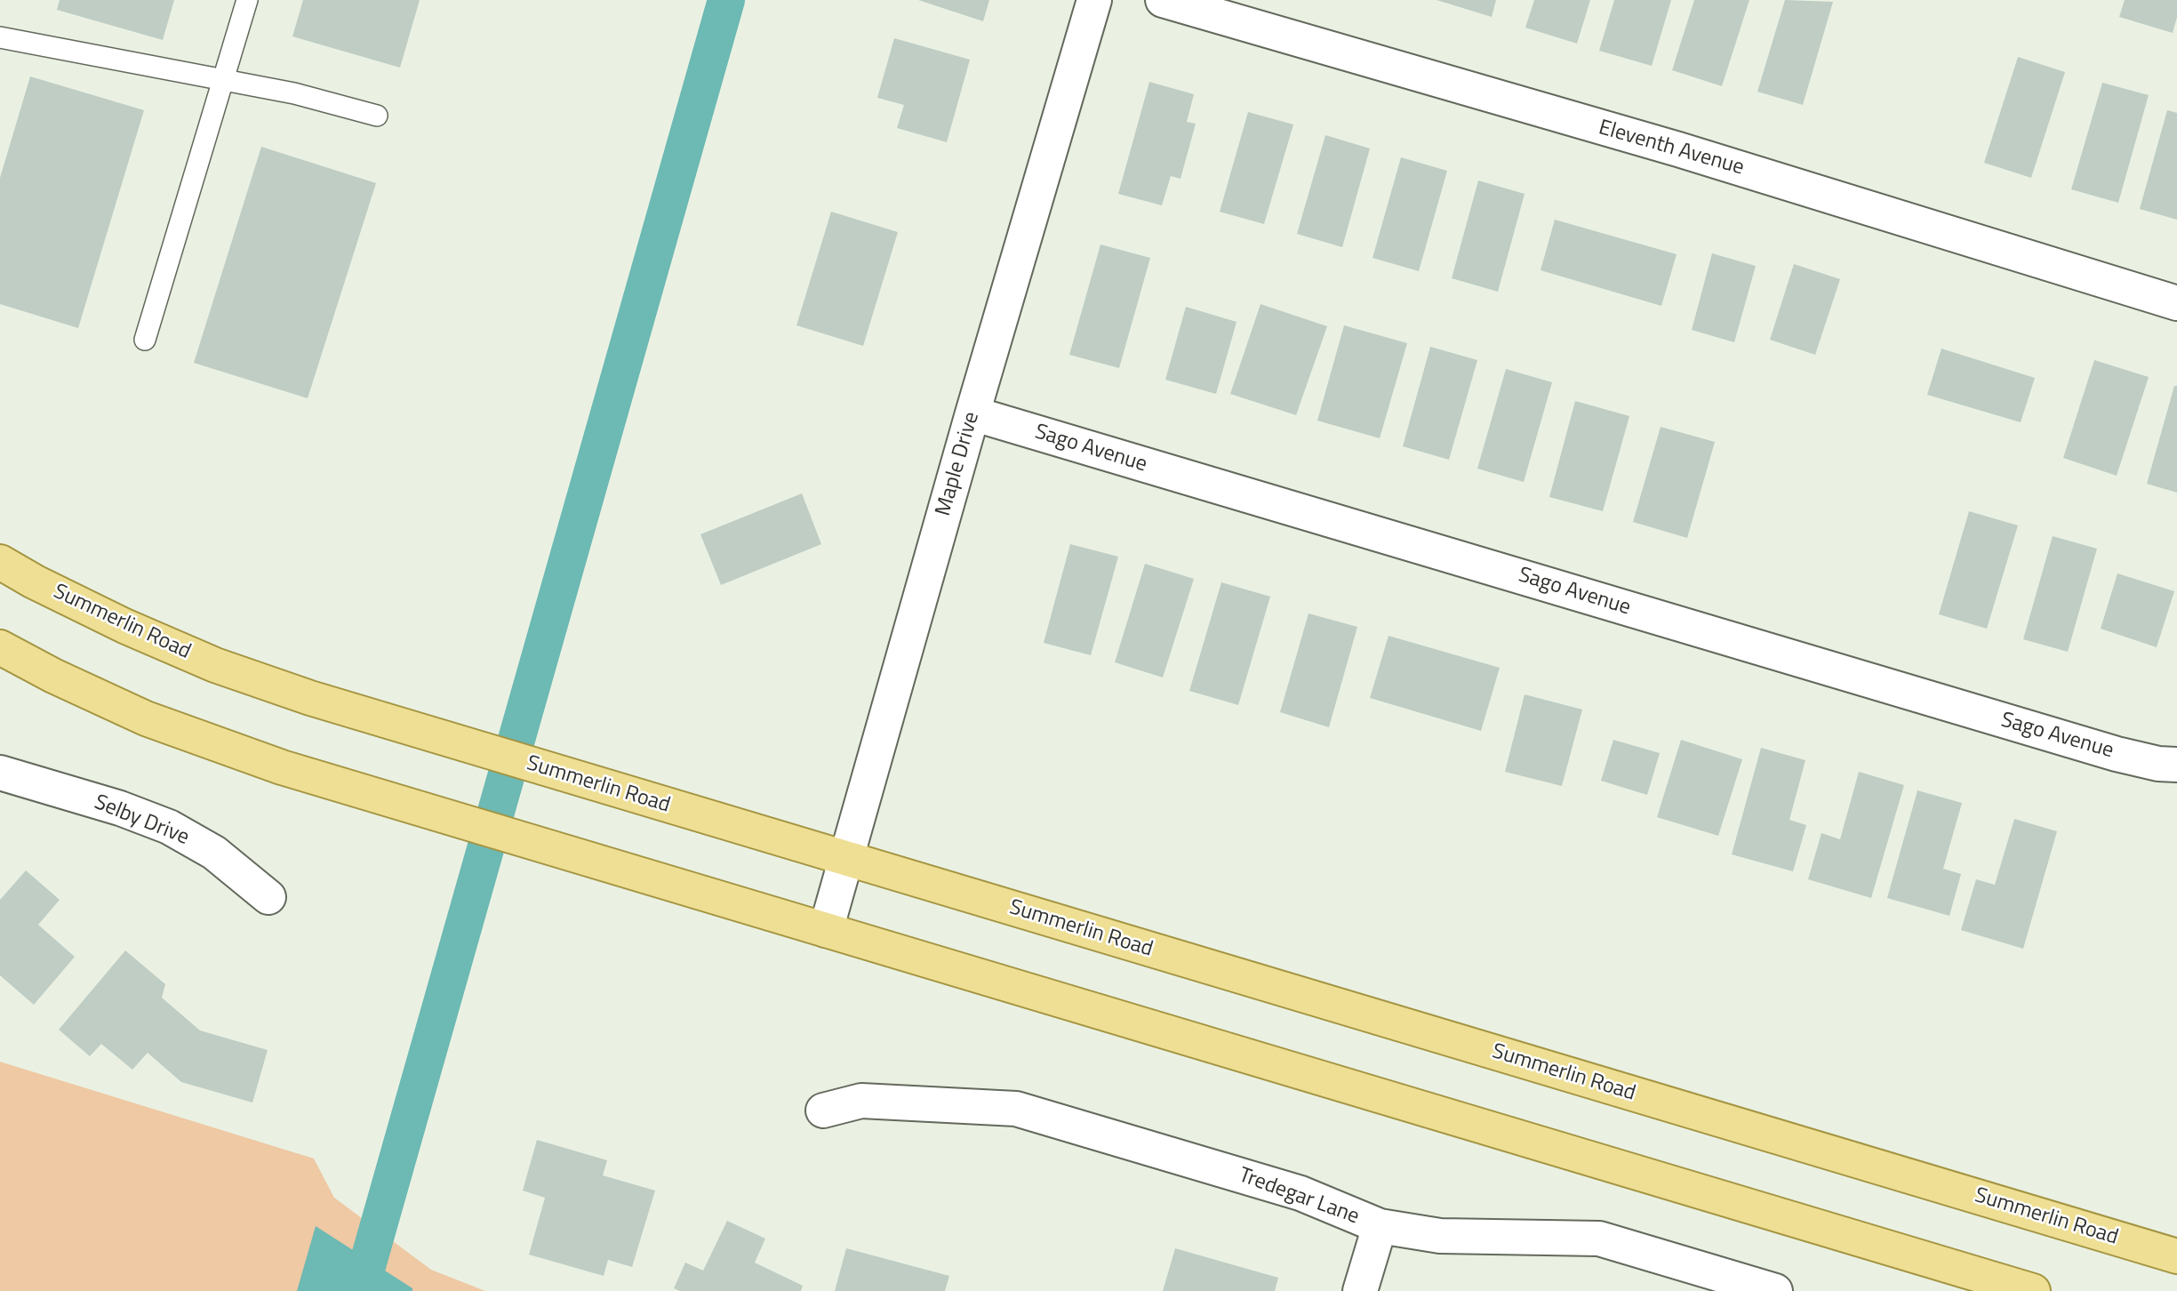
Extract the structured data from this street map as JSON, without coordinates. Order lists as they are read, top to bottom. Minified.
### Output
{"streets":{"main road":["Summerlin Road"],"street":["Eleventh Avenue","Sago Avenue","Maple Drive","Selby Drive","Tredegar Lane"]},"crossings":[["Sago Avenue","Maple Drive"],["Maple Drive","Summerlin Road"]]}
